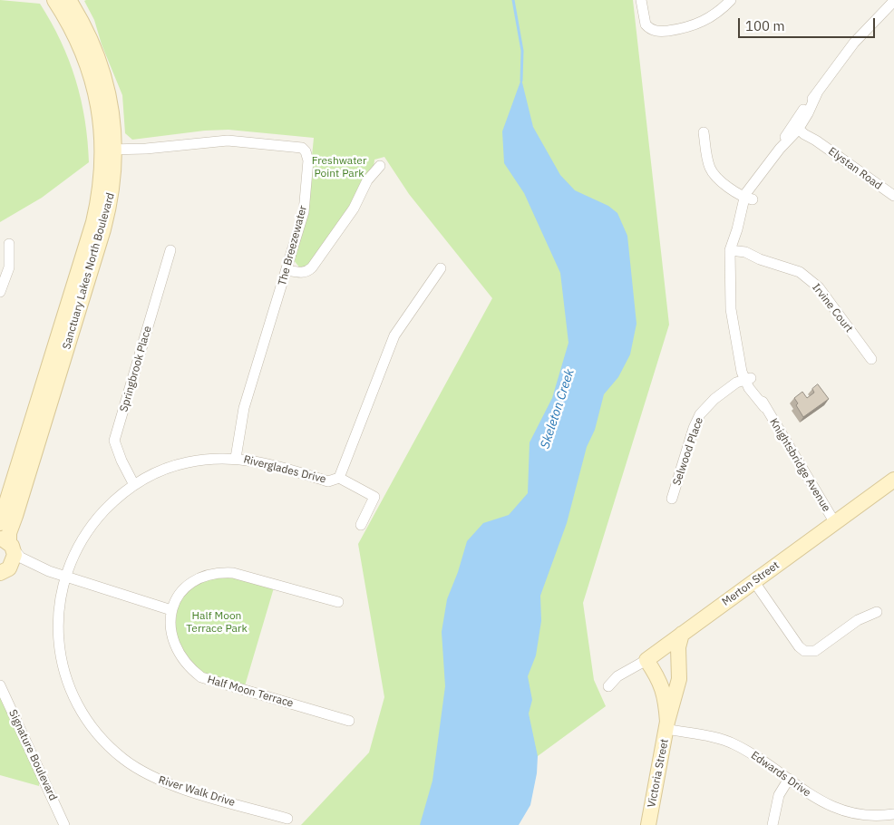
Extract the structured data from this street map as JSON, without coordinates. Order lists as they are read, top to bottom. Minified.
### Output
{"streets":{"street":["Elystan Road","The Breezewater","Sanctuary Lakes North Boulevard","Irvine Court","Springbrook Place","Selwood Place","Knightsbridge Avenue","Riverglades Drive","Merton Street","Half Moon Terrace","Signature Boulevard","Victoria Street","Edwards Drive","River Walk Drive"]},"crossings":[["Elystan Road","Knightsbridge Avenue"],["The Breezewater","Sanctuary Lakes North Boulevard"],["The Breezewater","Riverglades Drive"],["Irvine Court","Knightsbridge Avenue"],["Springbrook Place","Riverglades Drive"],["Selwood Place","Knightsbridge Avenue"],["Knightsbridge Avenue","Merton Street"],["Riverglades Drive","River Walk Drive"],["Merton Street","Victoria Street"],["Victoria Street","Edwards Drive"]],"water":["Skeleton Creek"],"parks":["Freshwater Point Park","Half Moon Terrace Park"],"scale_bar":"100 m"}
